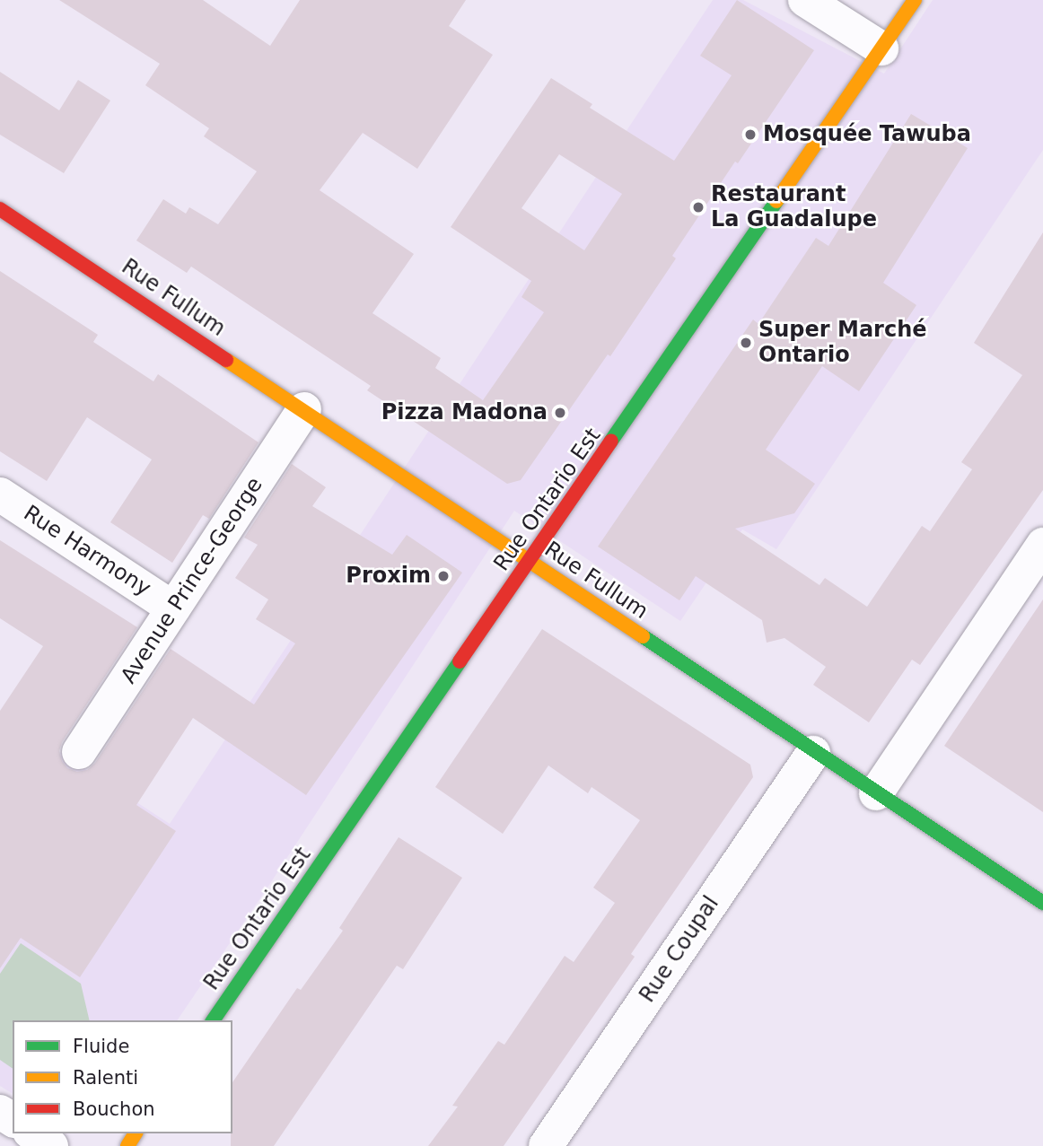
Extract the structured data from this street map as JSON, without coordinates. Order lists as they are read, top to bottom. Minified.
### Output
{"streets":{"main road":["Rue Fullum","Rue Ontario Est"],"street":["Rue Harmony","Avenue Prince-George","Rue Coupal"]},"crossings":[["Rue Fullum","Rue Ontario Est"],["Rue Fullum","Avenue Prince-George"],["Rue Fullum","Rue Coupal"],["Rue Harmony","Avenue Prince-George"]],"places":["Mosquée Tawuba","Restaurant La Guadalupe","Super Marché Ontario","Pizza Madona","Proxim"],"legend":["Fluide","Ralenti","Bouchon"]}
